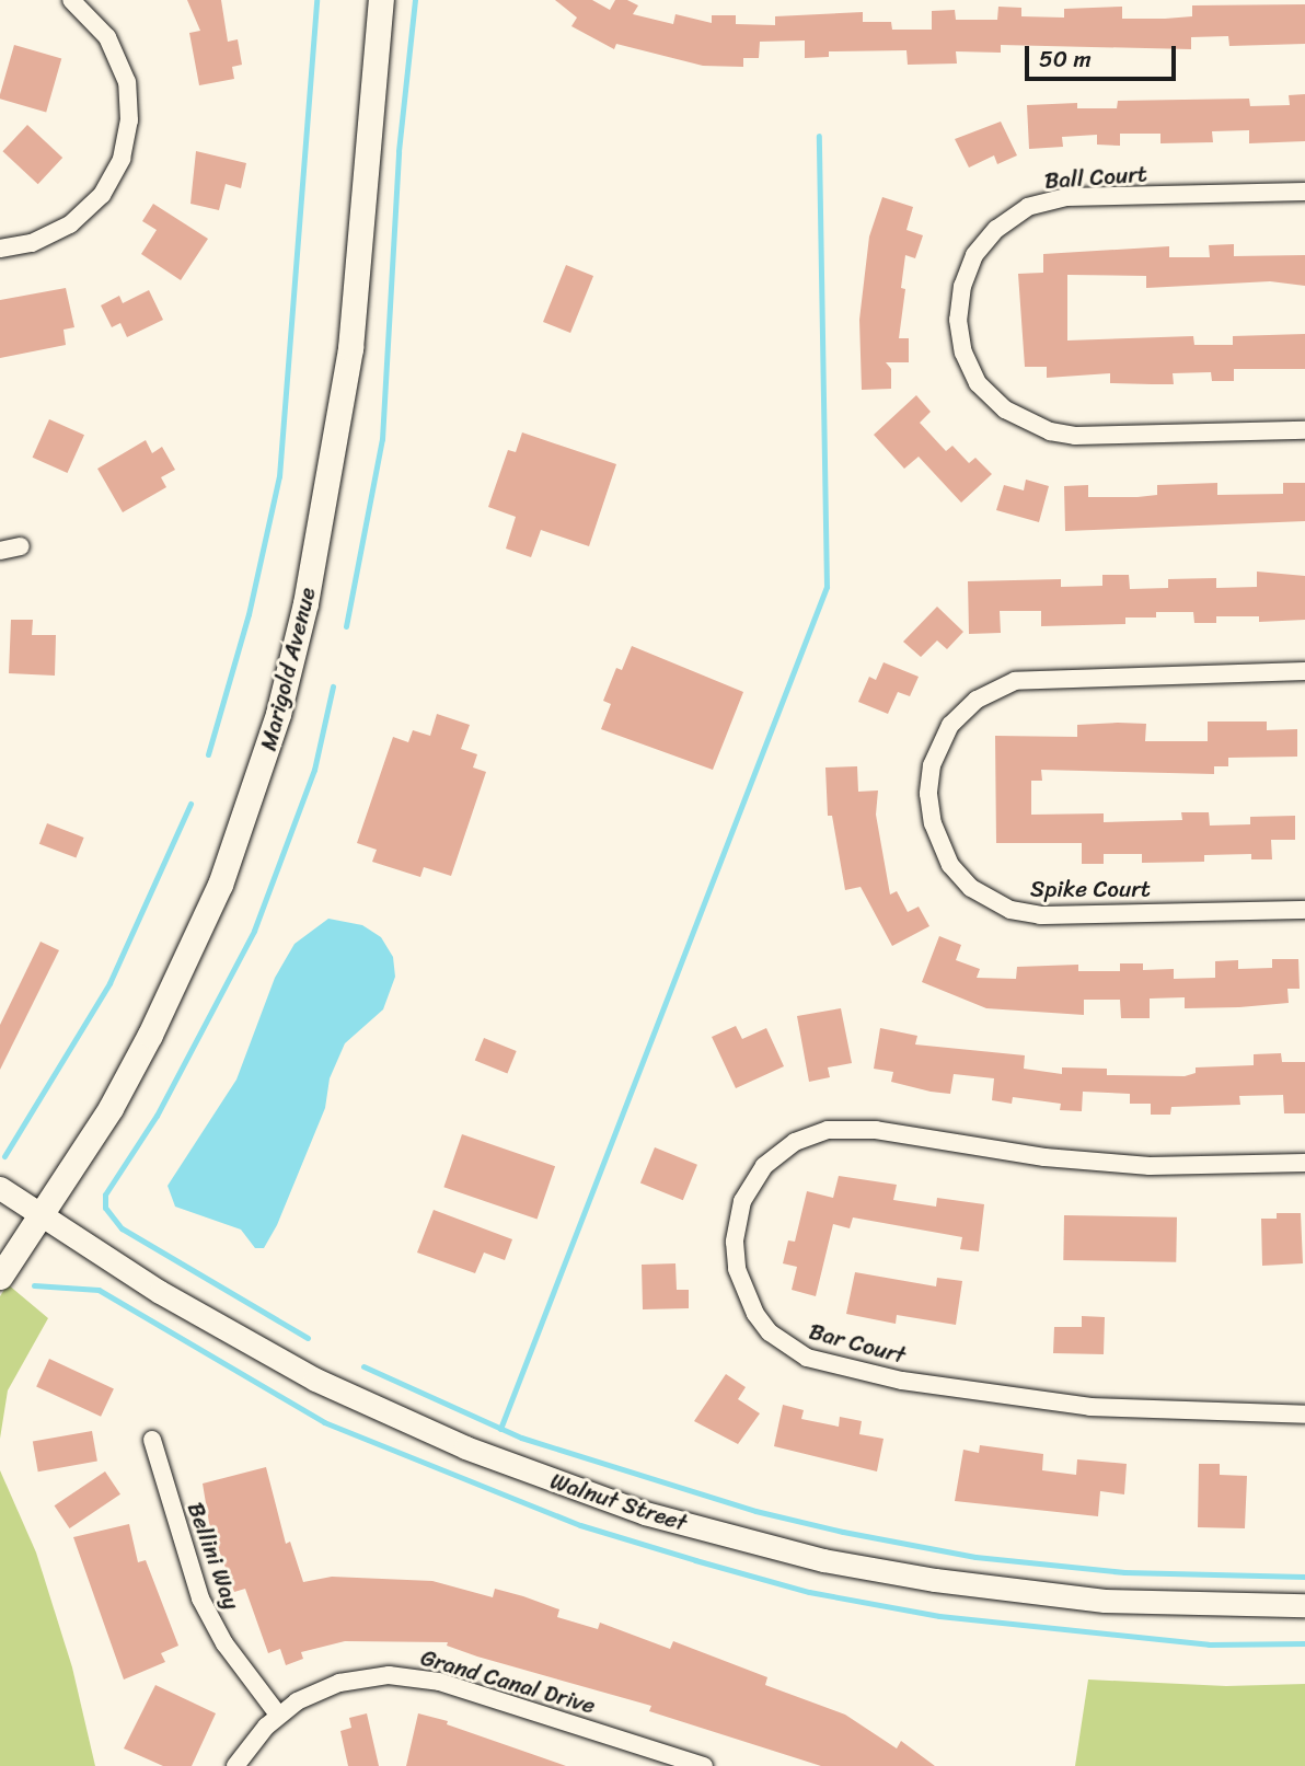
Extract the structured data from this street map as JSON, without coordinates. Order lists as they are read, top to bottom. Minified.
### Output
{"streets":{"main road":["Marigold Avenue"],"street":["Ball Court","Spike Court","Bar Court","Walnut Street","Bellini Way","Grand Canal Drive"]},"crossings":[["Marigold Avenue","Walnut Street"],["Bellini Way","Grand Canal Drive"]],"scale_bar":"50 m"}
